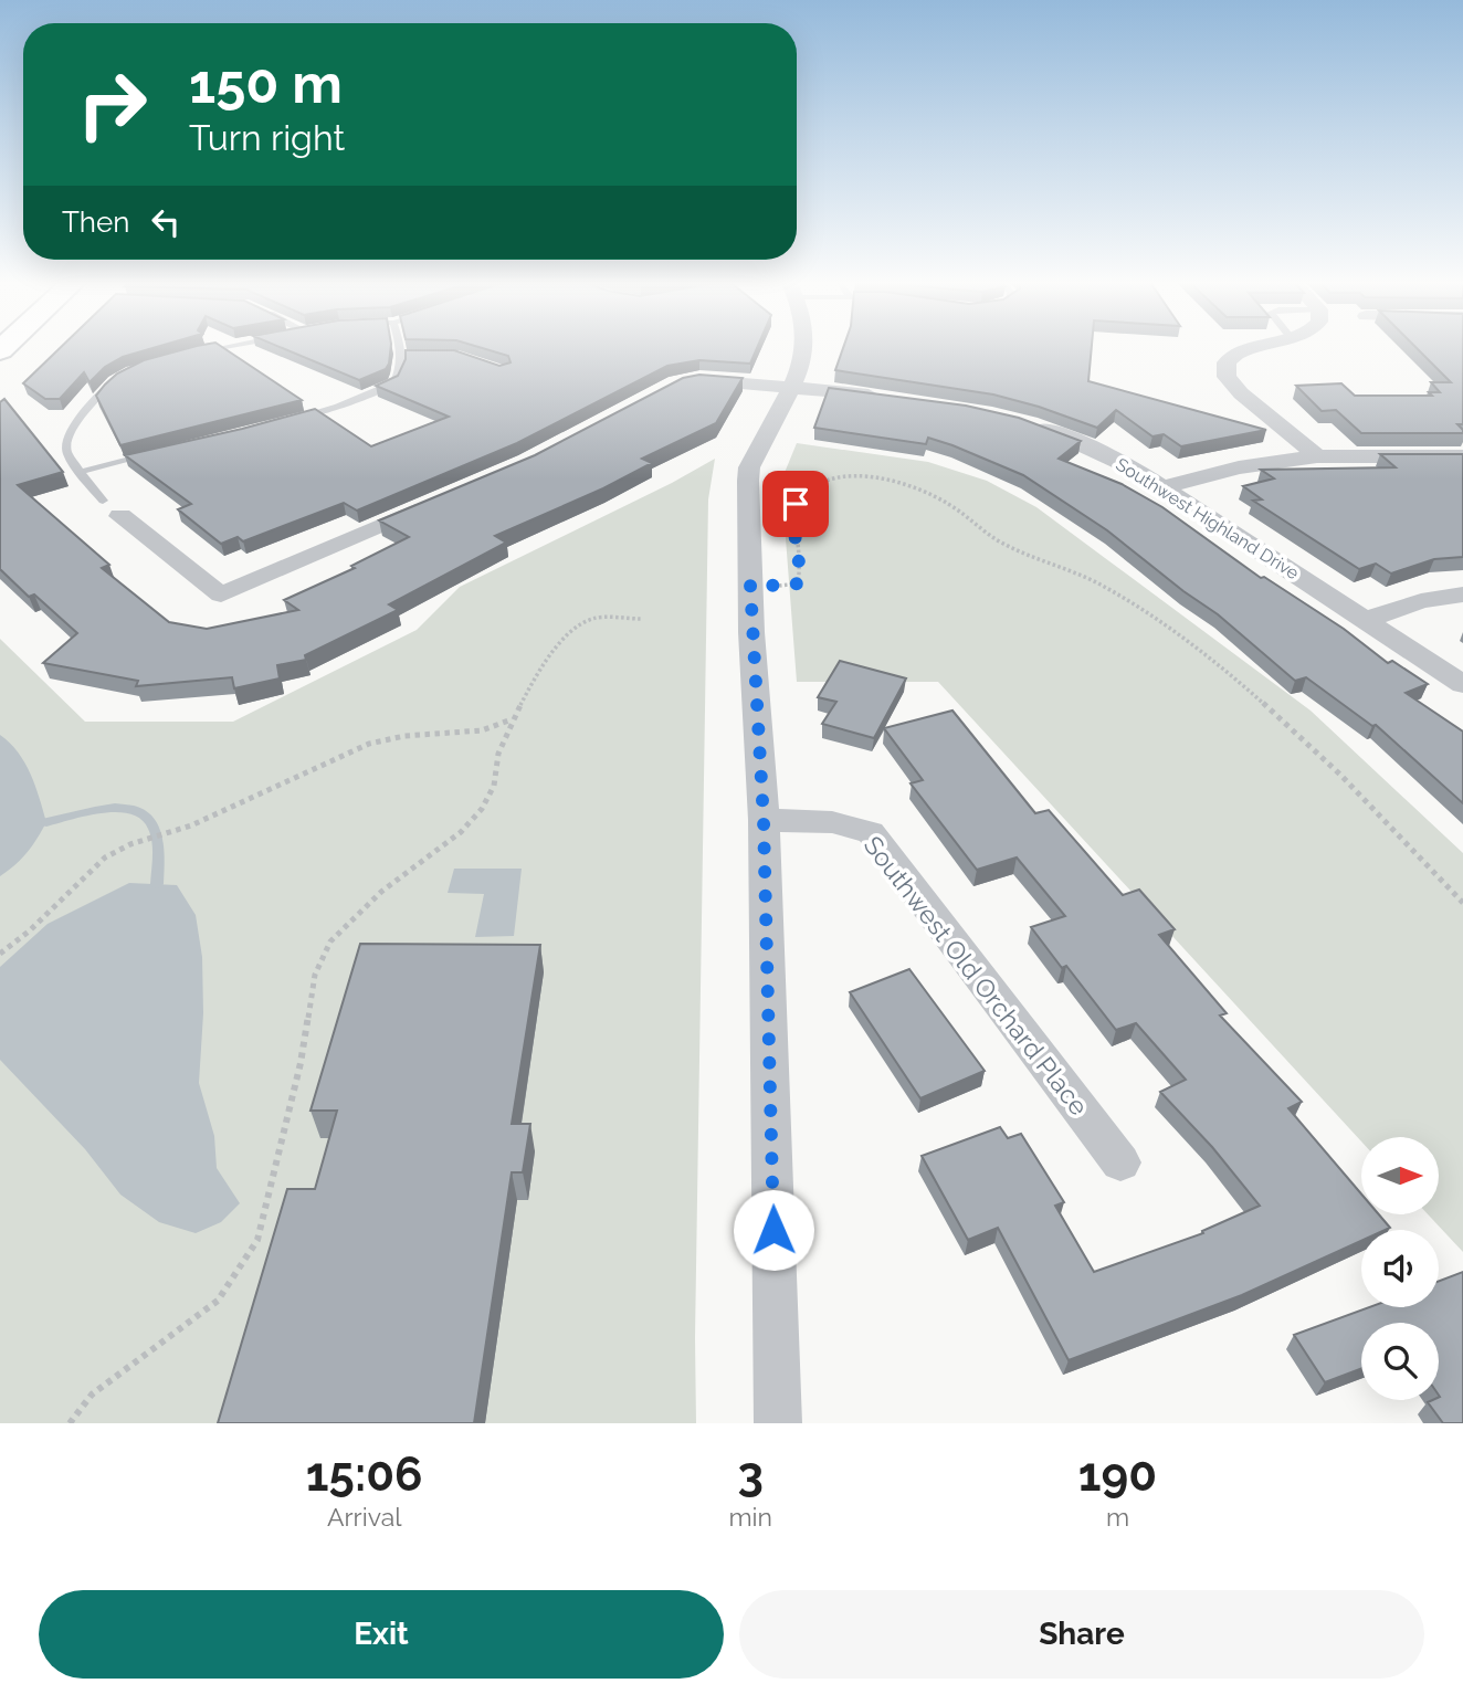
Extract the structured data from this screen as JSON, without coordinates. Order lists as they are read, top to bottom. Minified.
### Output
{"streets":{"street":["Southwest Highland Drive","Southwest Old Orchard Place"]},"north":"right","page":{"turn":["150 m","Turn right"],"then":"Then","eta":["15:06","Arrival","3","min","190","m"],"buttons":["Exit","Share"]}}
